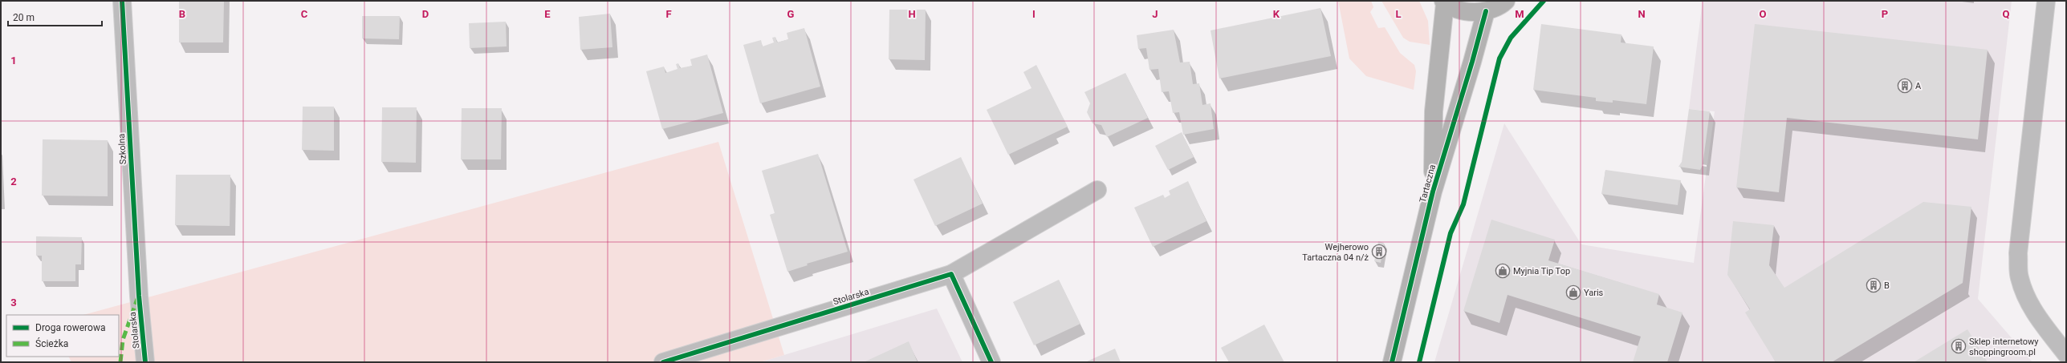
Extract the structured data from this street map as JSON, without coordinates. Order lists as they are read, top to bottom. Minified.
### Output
{"streets":{"street":["Szkolna","Tartaczna","Stolarska"]},"crossings":[["Szkolna","Stolarska"]],"places":{"building":["A","Wejherowo Tartaczna 04 n/ż","B","Sklep internetowy shoppingroom.pl"],"shop":["Myjnia Tip Top","Yaris"]},"legend":["Droga rowerowa","Ścieżka"],"scale_bar":"20 m","grid":{"columns":["B","C","D","E","F","G","H","I","J","K","L","M","N","O","P","Q"],"rows":["1","2","3"]}}
